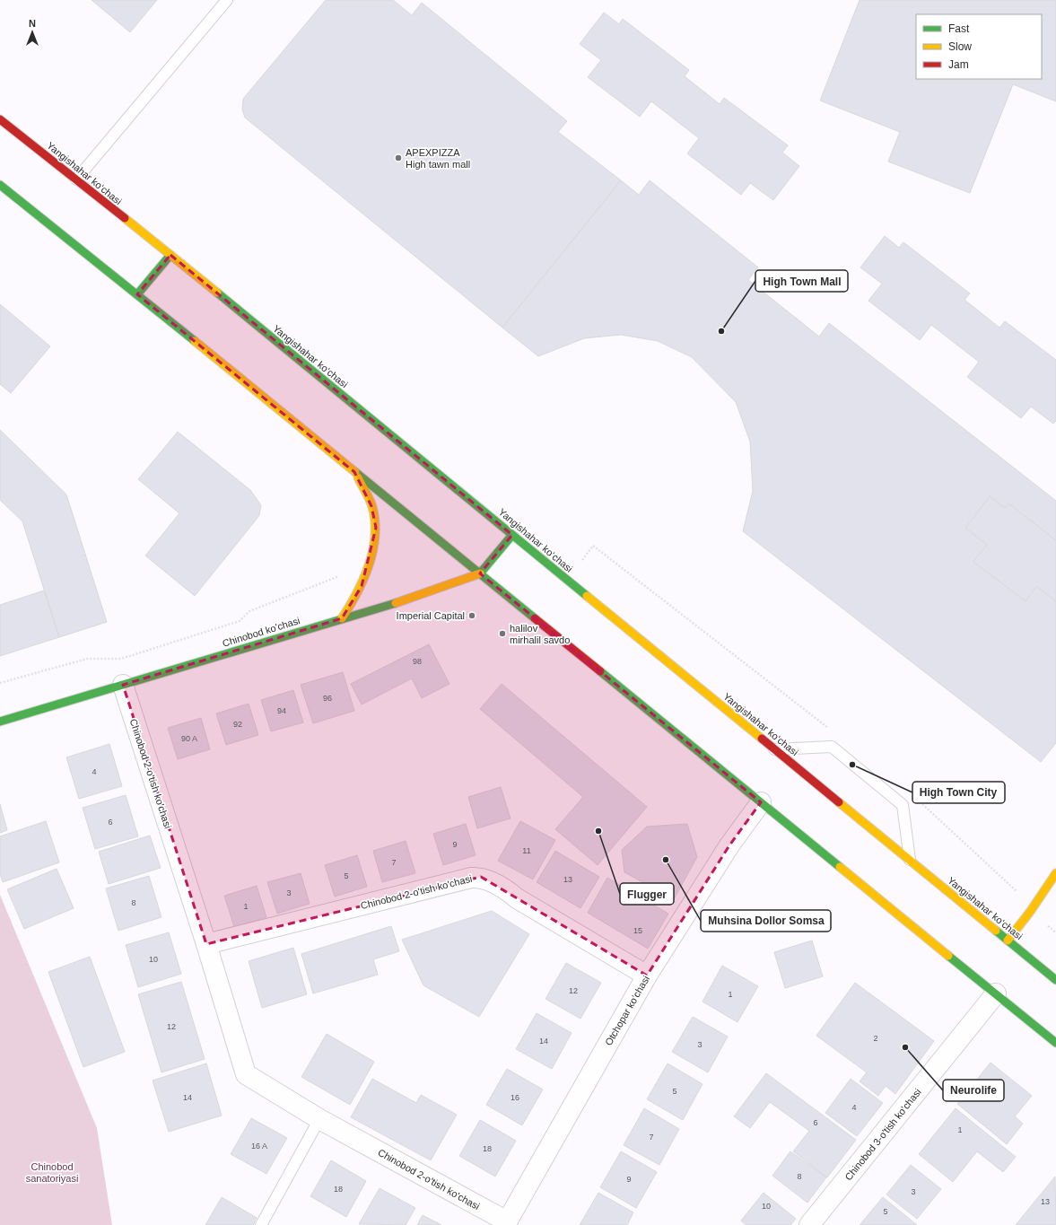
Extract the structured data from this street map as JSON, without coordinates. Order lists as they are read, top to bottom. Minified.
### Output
{"streets":{"main road":["Yangishahar ko‘chasi","Chinobod ko'chasi"],"street":["Chinobod 2-o'tish ko'chasi","Otchopar ko'chasi","Chinobod 3-o'tish ko'chasi"]},"crossings":[["Chinobod ko'chasi","Chinobod 2-o'tish ko'chasi"],["Chinobod 2-o'tish ko'chasi","Otchopar ko'chasi"]],"parks":["Chinobod sanatoriyasi"],"places":["APEXPIZZA High tawn mall","High Town Mall","Imperial Capital","halilov mirhalil savdo","High Town City","Flugger","Muhsina Dollor Somsa","Neurolife"],"house_numbers":["98","96","94","92","90 A","4","6","9","11","7","5","13","3","8","1","15","10","12","1","12","2","14","3","5","14","16","4","6","1","7","16 A","18","8","9","18","3","13","10","5"],"legend":["Fast","Slow","Jam"],"north":"top"}
